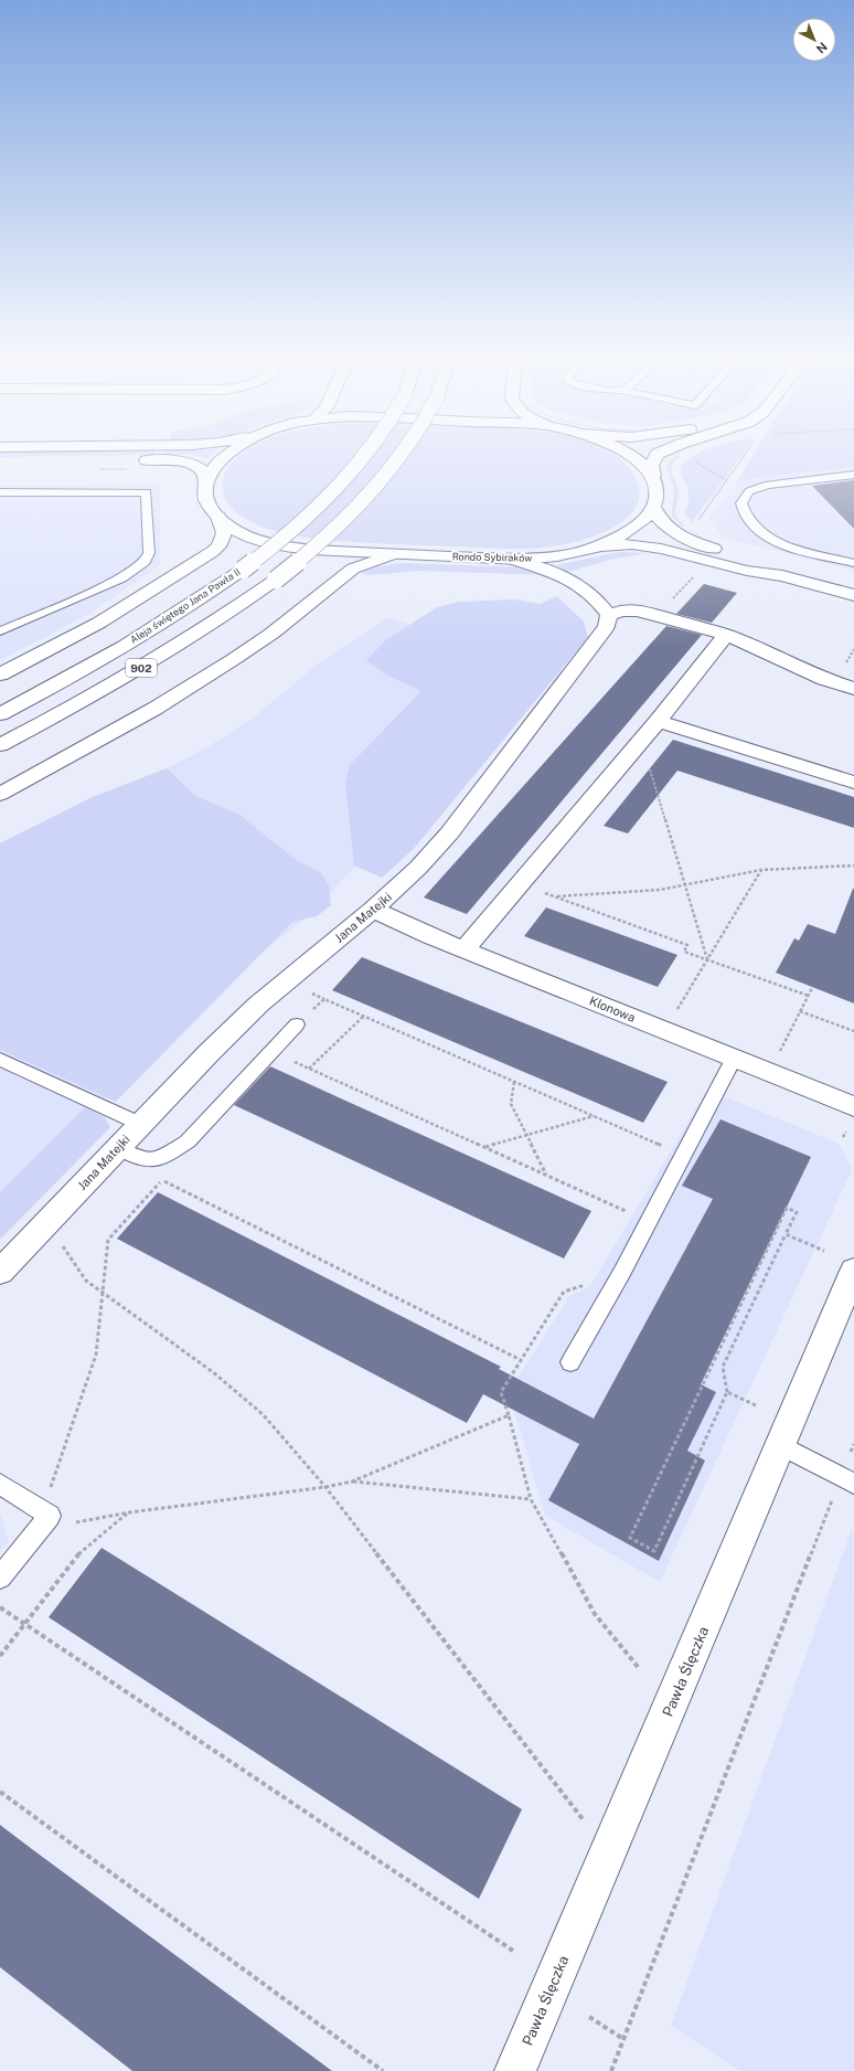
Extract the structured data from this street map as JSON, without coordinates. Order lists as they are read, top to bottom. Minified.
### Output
{"streets":{"main road":["Rondo Sybiraków","Aleja świętego Jana Pawła II","902","Jana Matejki","Klonowa","Pawła Ślęczka"]},"crossings":[["Jana Matejki","Klonowa"]],"north":"bottom right"}
